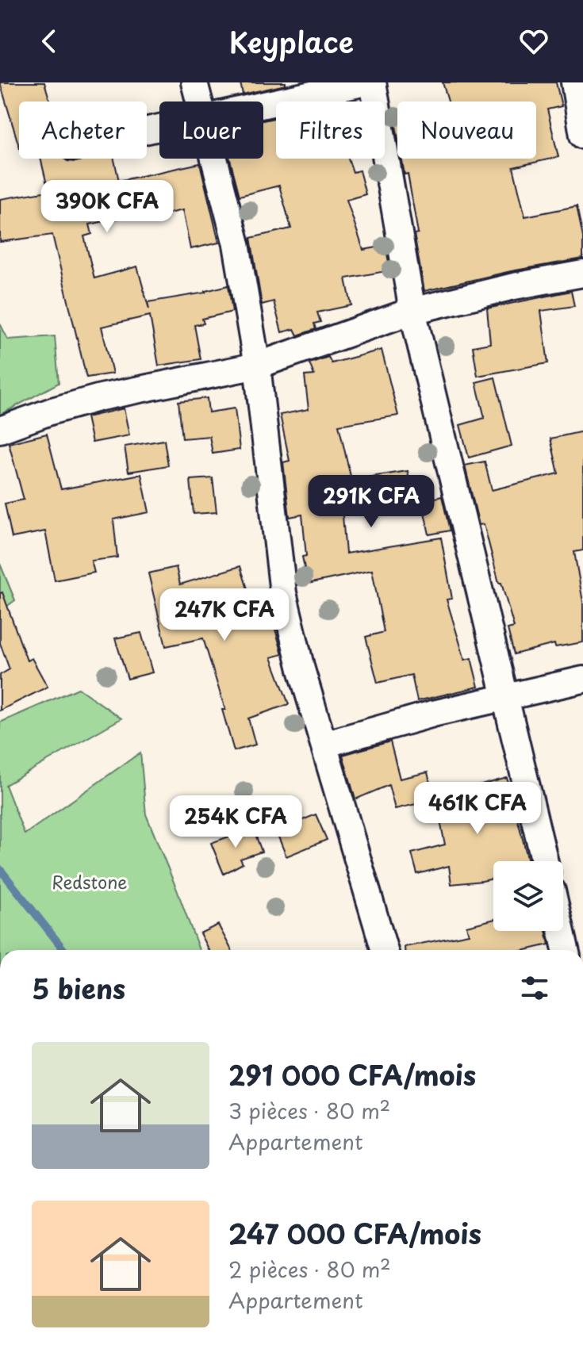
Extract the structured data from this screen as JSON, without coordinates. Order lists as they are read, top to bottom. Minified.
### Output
{"parks":["Redstone"],"page":{"header":"Keyplace","chip":["Acheter","Louer","Filtres","Nouveau"],"price":["390K CFA","291K CFA","247K CFA","461K CFA","254K CFA"],"heading":"5 biens","list":[{"name":"291 000 CFA/mois","note":"3 pièces · 80 m² · Appartement"},{"name":"247 000 CFA/mois","note":"2 pièces · 80 m² · Appartement"}]}}
